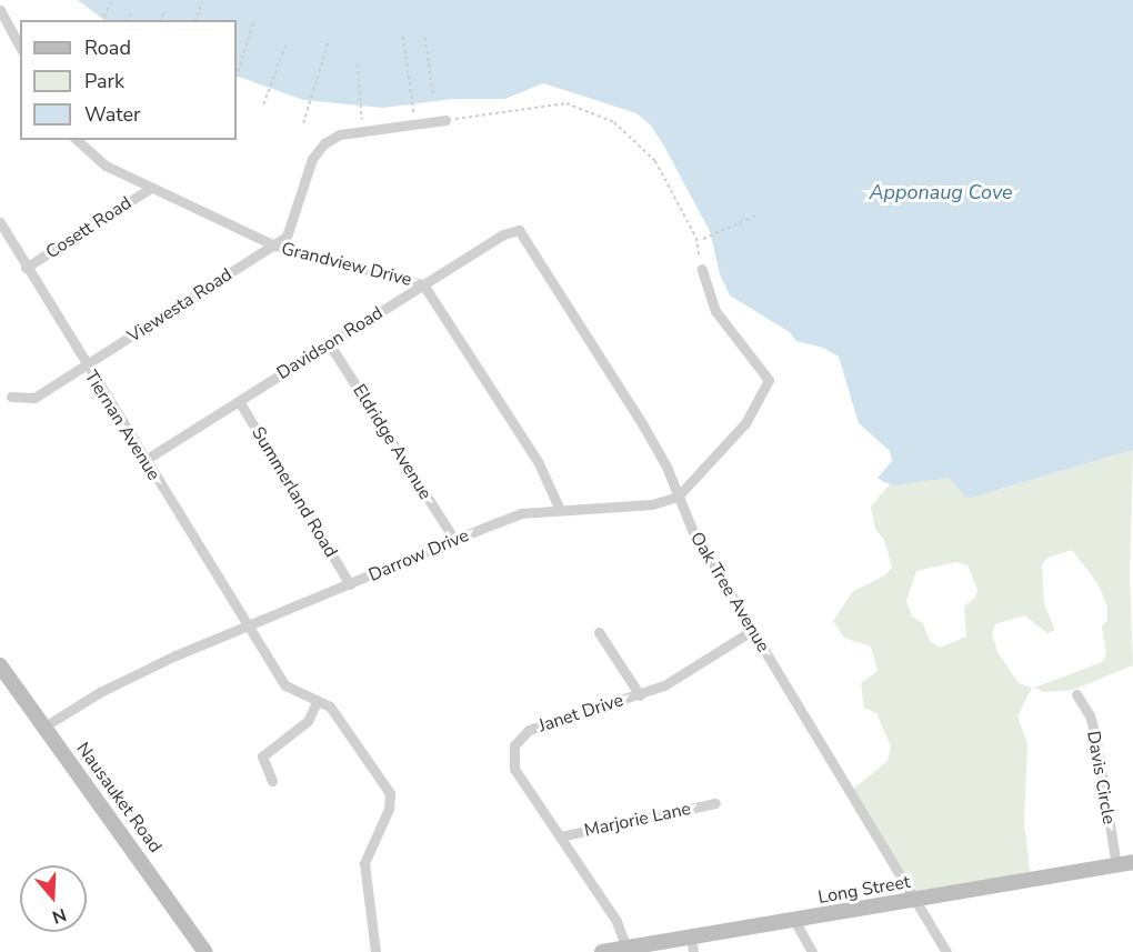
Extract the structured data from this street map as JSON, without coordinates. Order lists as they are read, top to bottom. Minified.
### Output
{"streets":{"street":["Cosett Road","Grandview Drive","Viewesta Road","Davidson Road","Tiernan Avenue","Eldridge Avenue","Summerland Road","Darrow Drive","Oak Tree Avenue","Janet Drive","Davis Circle","Nausauket Road","Marjorie Lane","Long Street"]},"crossings":[["Cosett Road","Grandview Drive"],["Cosett Road","Tiernan Avenue"],["Grandview Drive","Viewesta Road"],["Grandview Drive","Davidson Road"],["Grandview Drive","Darrow Drive"],["Viewesta Road","Tiernan Avenue"],["Davidson Road","Tiernan Avenue"],["Davidson Road","Eldridge Avenue"],["Davidson Road","Summerland Road"],["Davidson Road","Oak Tree Avenue"],["Tiernan Avenue","Darrow Drive"],["Eldridge Avenue","Darrow Drive"],["Summerland Road","Darrow Drive"],["Darrow Drive","Oak Tree Avenue"],["Darrow Drive","Nausauket Road"],["Oak Tree Avenue","Janet Drive"],["Oak Tree Avenue","Long Street"],["Janet Drive","Marjorie Lane"],["Janet Drive","Long Street"],["Davis Circle","Long Street"]],"water":["Apponaug Cove"],"legend":["Road","Park","Water"],"north":"bottom"}
